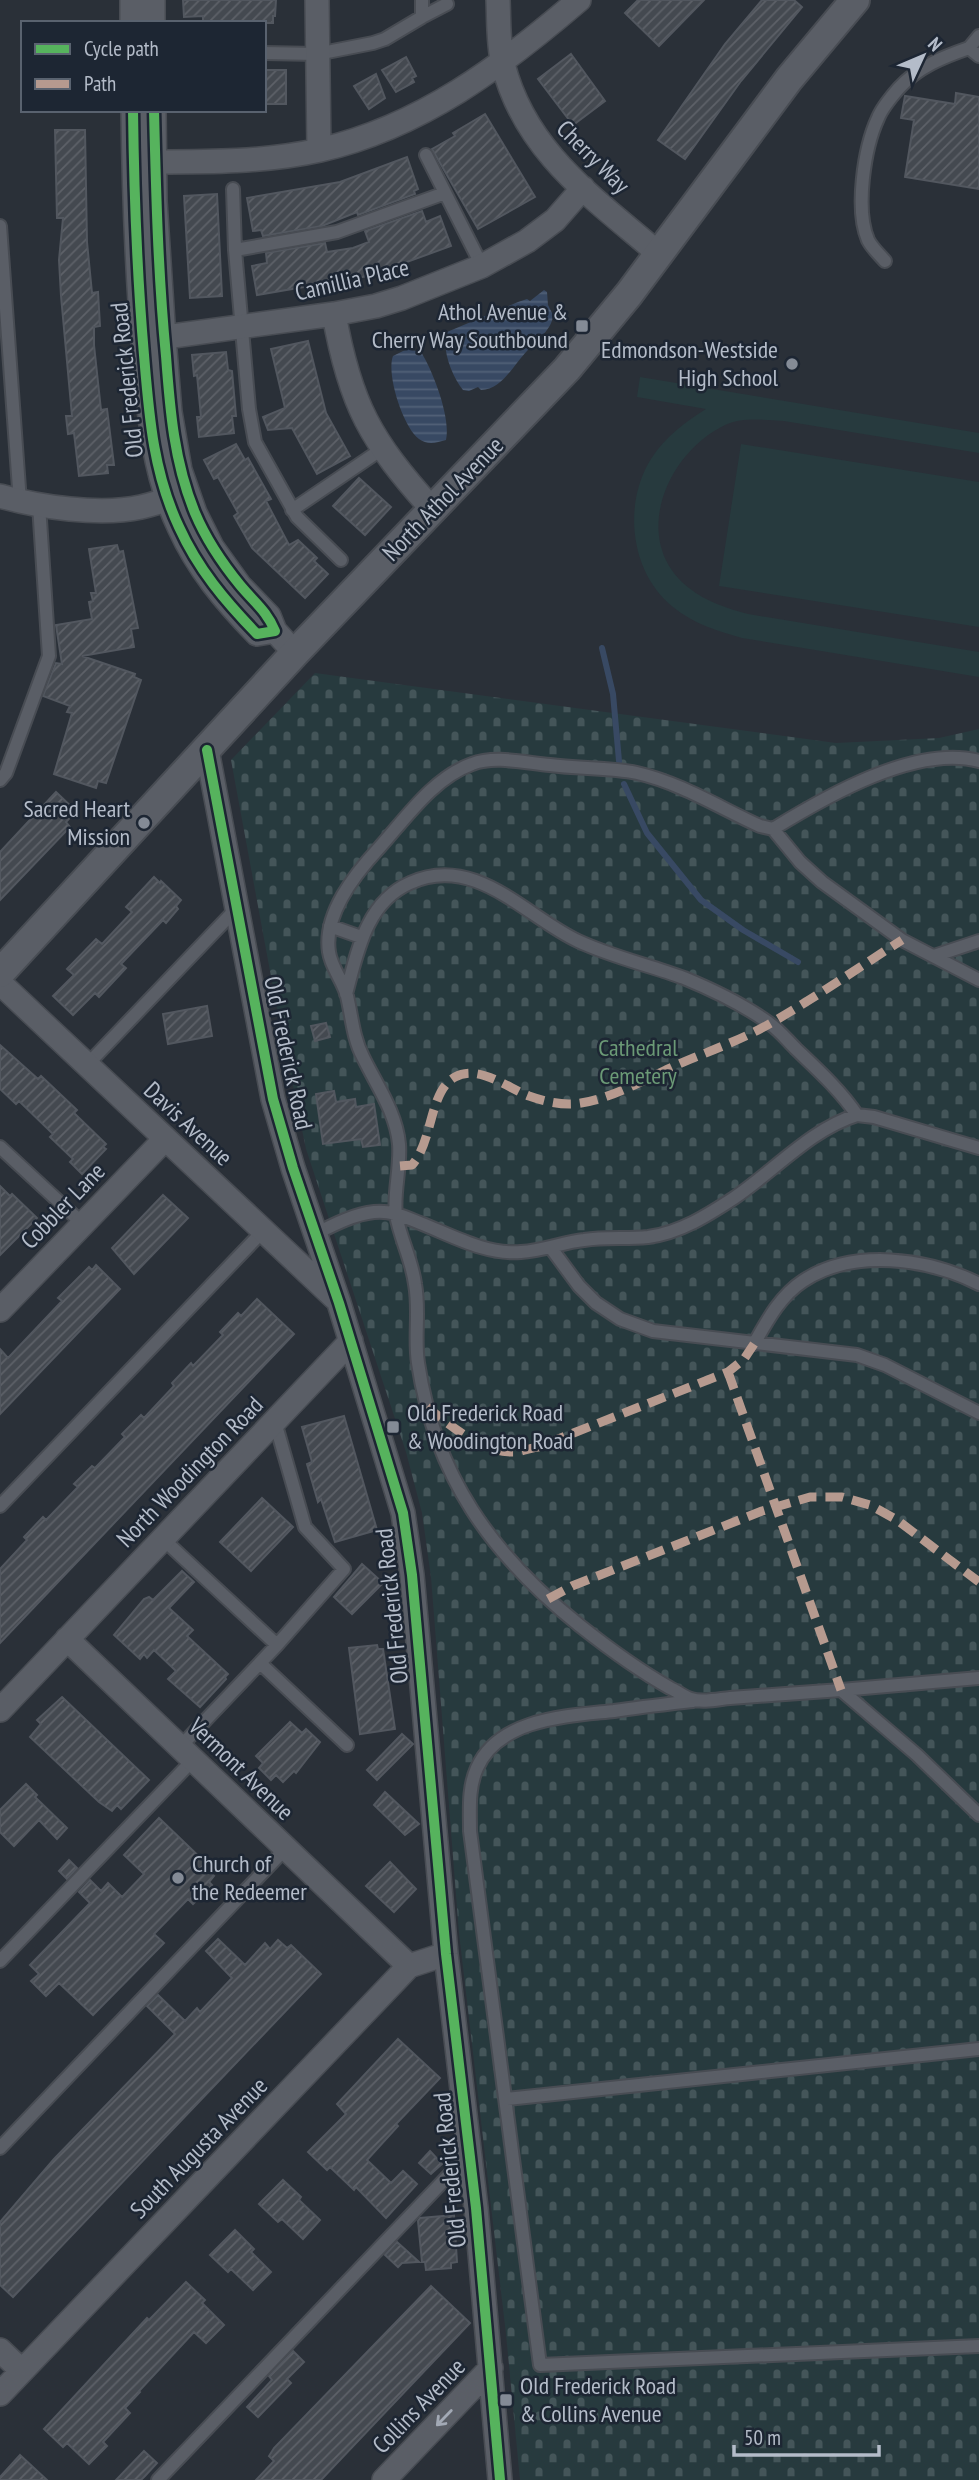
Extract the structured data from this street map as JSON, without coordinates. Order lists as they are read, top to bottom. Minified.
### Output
{"streets":{"street":["Cherry Way","Camillia Place","Old Frederick Road","North Athol Avenue","Davis Avenue","Cobbler Lane","North Woodington Road","Vermont Avenue","South Augusta Avenue","Collins Avenue"]},"crossings":[["Cherry Way","Camillia Place"],["Cherry Way","North Athol Avenue"],["Camillia Place","Old Frederick Road"],["Old Frederick Road","North Athol Avenue"],["Old Frederick Road","Davis Avenue"],["Old Frederick Road","North Woodington Road"],["Old Frederick Road","South Augusta Avenue"],["Old Frederick Road","Collins Avenue"],["Davis Avenue","Cobbler Lane"],["North Woodington Road","Vermont Avenue"],["Vermont Avenue","South Augusta Avenue"]],"one_way":["Collins Avenue"],"parks":["Cathedral Cemetery"],"places":{"transit":["Athol Avenue & Cherry Way Southbound","Old Frederick Road & Woodington Road","Old Frederick Road & Collins Avenue"],"other":["Edmondson-Westside High School","Sacred Heart Mission","Church of the Redeemer"]},"legend":["Cycle path","Path"],"scale_bar":"50 m","north":"top right"}
